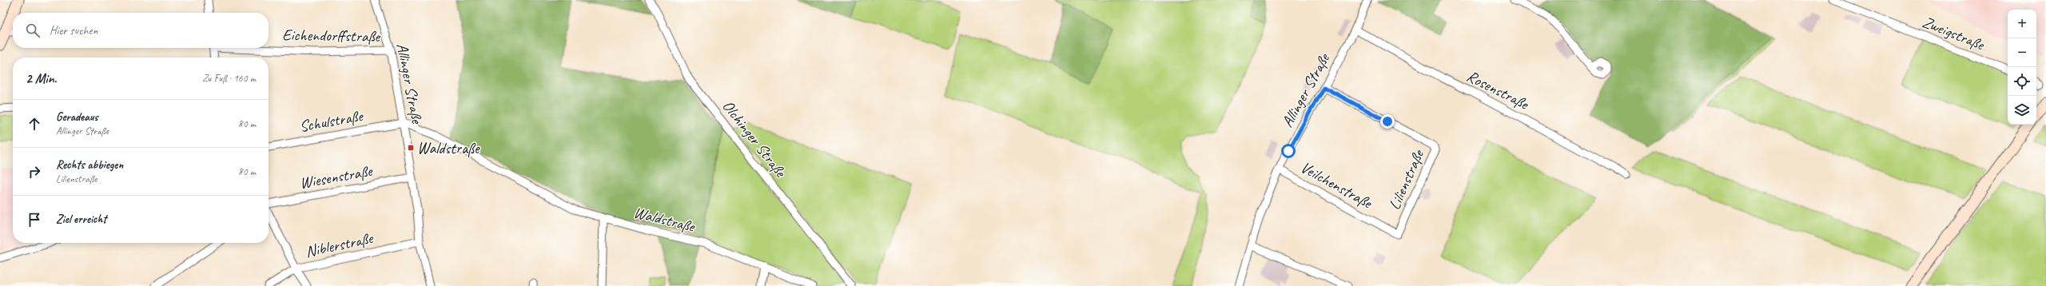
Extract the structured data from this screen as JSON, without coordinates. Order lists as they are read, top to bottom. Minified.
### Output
{"streets":{"street":["Zweigstraße","Eichendorffstraße","Allinger Straße","Rosenstraße","Schulstraße","Olchinger Straße","Wiesenstraße","Lilienstraße","Veilchenstraße","Waldstraße","Niblerstraße"]},"crossings":[["Eichendorffstraße","Allinger Straße"],["Allinger Straße","Rosenstraße"],["Allinger Straße","Schulstraße"],["Allinger Straße","Wiesenstraße"],["Allinger Straße","Lilienstraße"],["Allinger Straße","Veilchenstraße"],["Allinger Straße","Waldstraße"],["Allinger Straße","Niblerstraße"],["Schulstraße","Waldstraße"],["Lilienstraße","Veilchenstraße"]],"places":{"transit":["Waldstraße"]},"page":{"map_buttons":["+","−"],"search":"Hier suchen","heading":["2 Min.","Zu Fuß · 160 m"],"list":[["Geradeaus","Allinger Straße","80 m"],["Rechts abbiegen","Lilienstraße","80 m"],"Ziel erreicht"]}}
